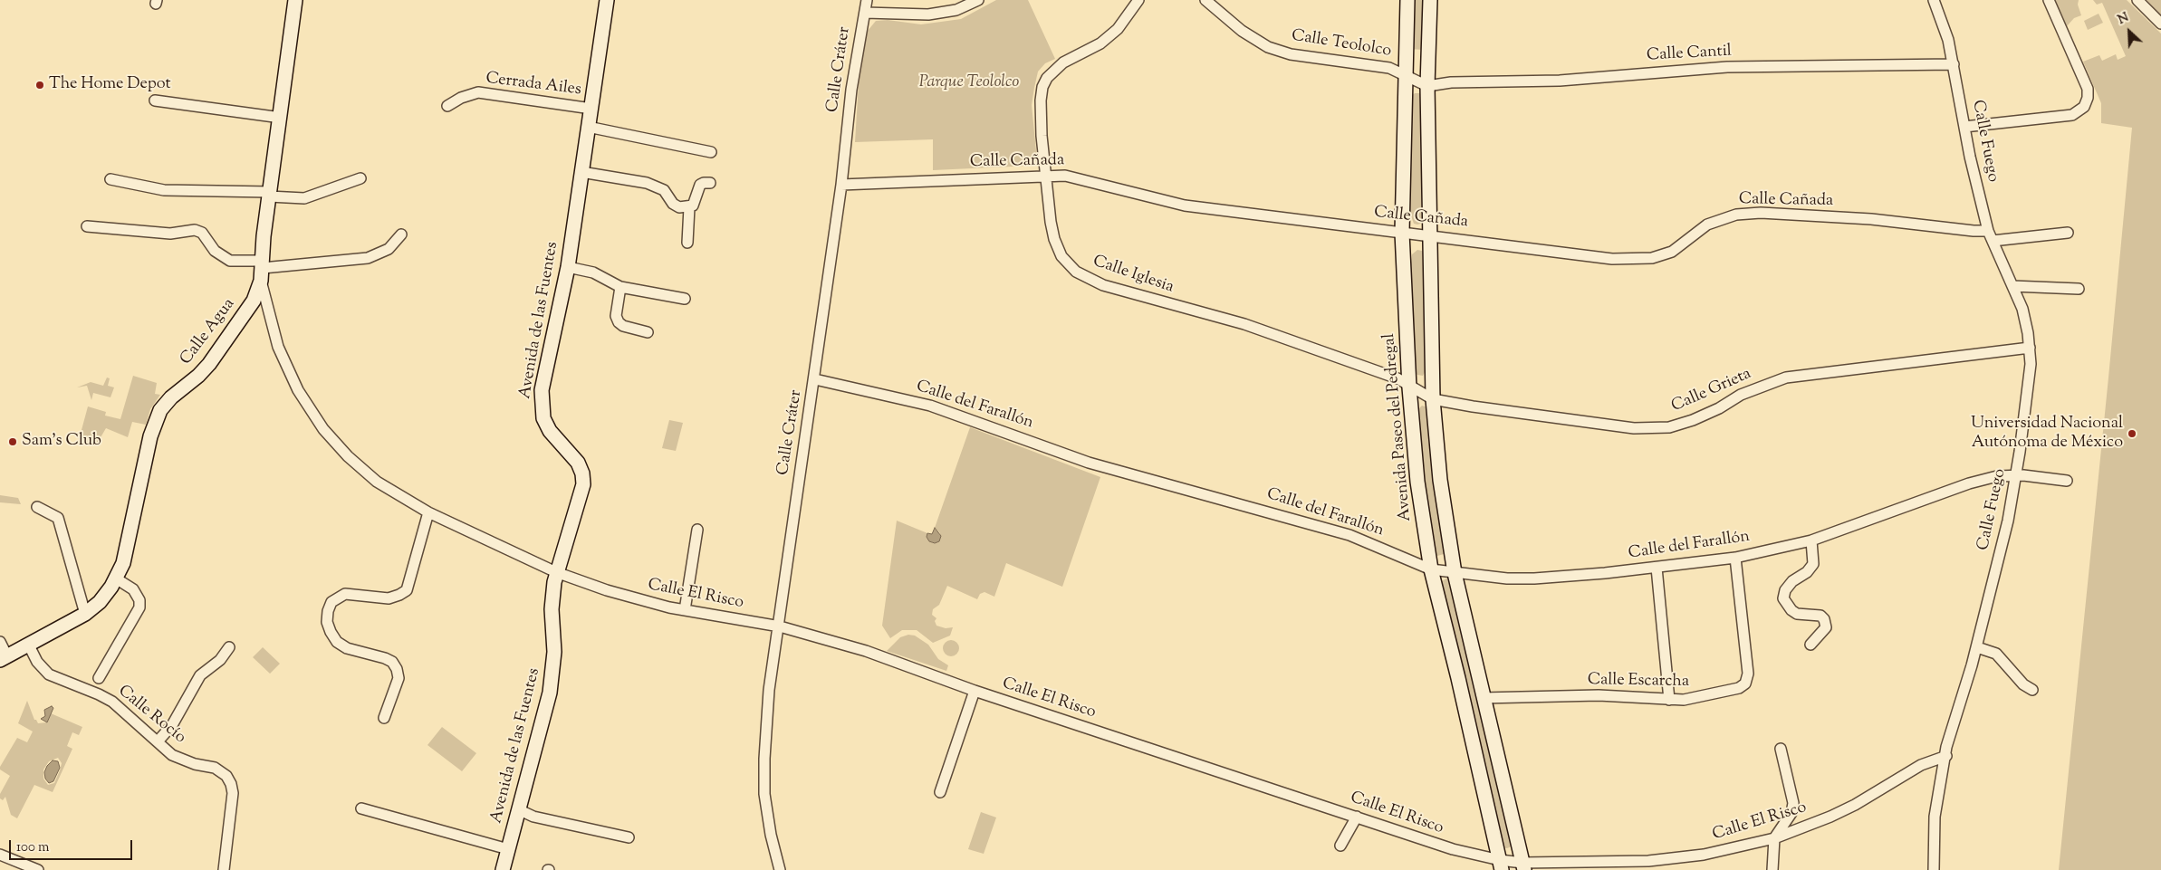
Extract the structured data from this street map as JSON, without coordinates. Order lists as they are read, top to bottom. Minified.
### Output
{"streets":{"main road":["Avenida de las Fuentes","Calle Agua","Avenida Paseo del Pedregal"],"street":["Calle Teololco","Calle Cantil","Calle Cráter","Cerrada Ailes","Calle Fuego","Calle Cañada","Calle Iglesia","Calle Grieta","Calle del Farallón","Calle El Risco","Calle Escarcha","Calle Rocío"]},"crossings":[["Calle Teololco","Calle Cantil"],["Calle Teololco","Avenida Paseo del Pedregal"],["Calle Cantil","Calle Fuego"],["Calle Cráter","Calle Cañada"],["Calle Cráter","Calle del Farallón"],["Calle Cráter","Calle El Risco"],["Cerrada Ailes","Avenida de las Fuentes"],["Calle Fuego","Calle Cañada"],["Calle Fuego","Calle Grieta"],["Calle Fuego","Calle del Farallón"],["Calle Fuego","Calle El Risco"],["Calle Cañada","Calle Iglesia"],["Calle Cañada","Avenida Paseo del Pedregal"],["Calle Iglesia","Calle Grieta"],["Calle Iglesia","Avenida Paseo del Pedregal"],["Avenida de las Fuentes","Calle El Risco"],["Calle Agua","Calle El Risco"],["Calle Agua","Calle Rocío"],["Calle Grieta","Avenida Paseo del Pedregal"],["Calle del Farallón","Avenida Paseo del Pedregal"],["Calle del Farallón","Calle Escarcha"],["Avenida Paseo del Pedregal","Calle El Risco"]],"parks":["Parque Teololco"],"places":["The Home Depot","Universidad Nacional Autónoma de México","Sam's Club"],"scale_bar":"100 m","north":"top left"}
